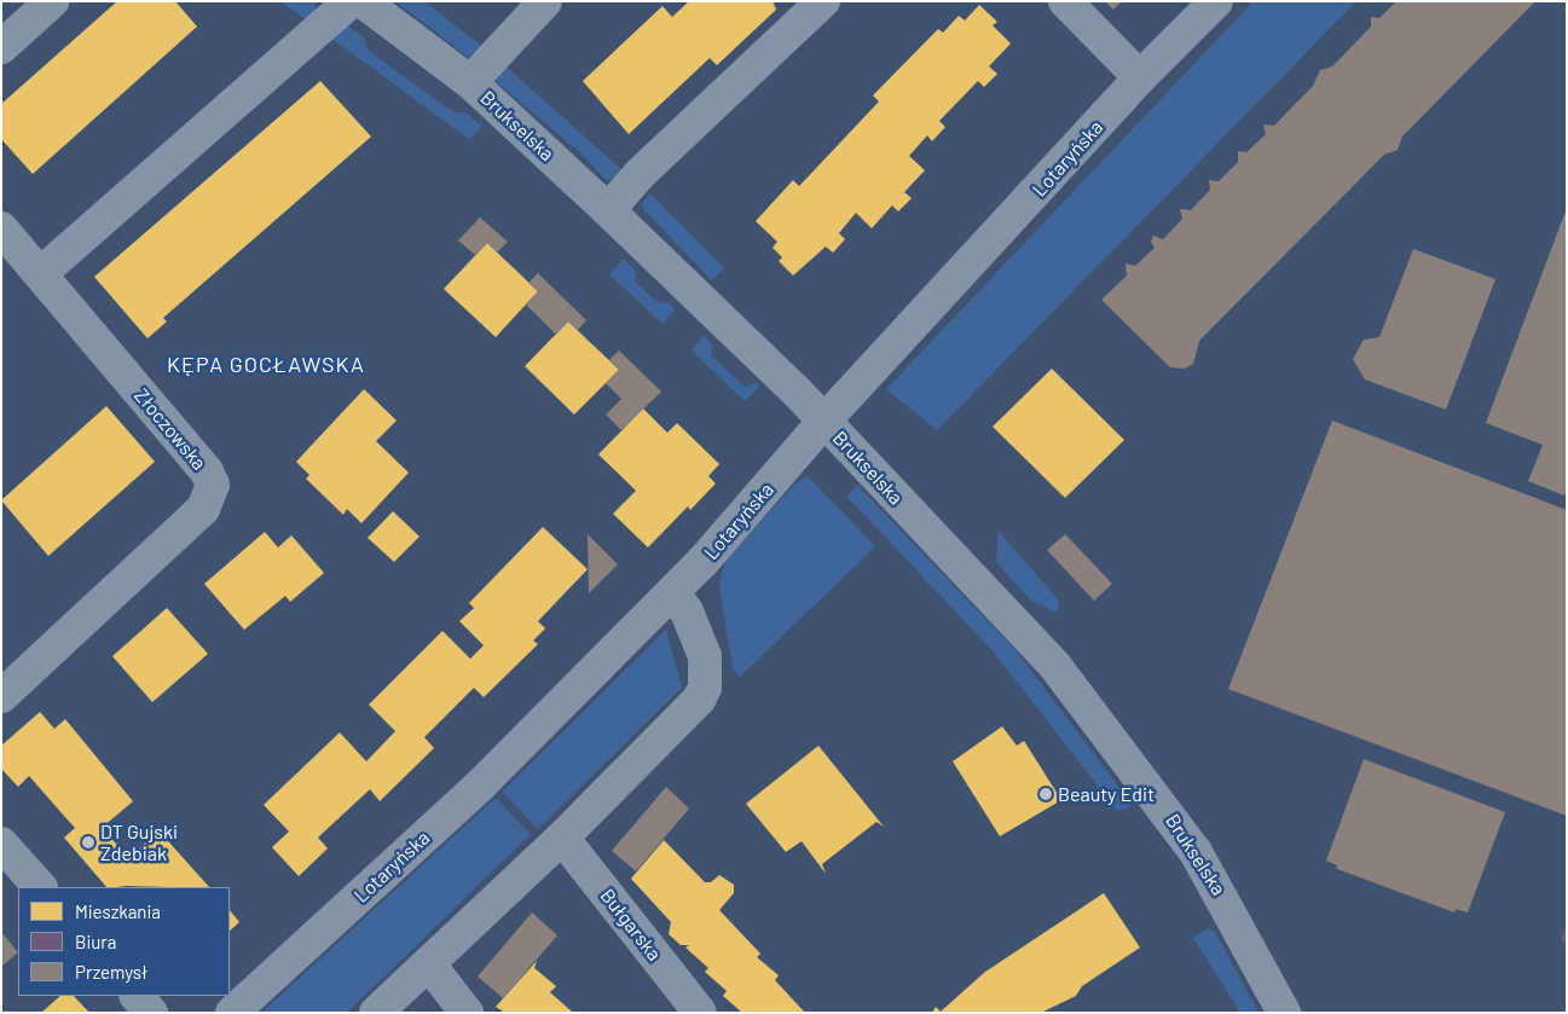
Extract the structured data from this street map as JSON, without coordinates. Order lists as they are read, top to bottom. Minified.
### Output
{"streets":{"street":["Brukselska","Lotaryńska","Złoczowska","Bułgarska"]},"crossings":[["Brukselska","Lotaryńska"]],"districts":["KĘPA GOCŁAWSKA"],"places":["Beauty Edit","DT Gujski Zdebiak"],"legend":["Mieszkania","Biura","Przemysł"]}
